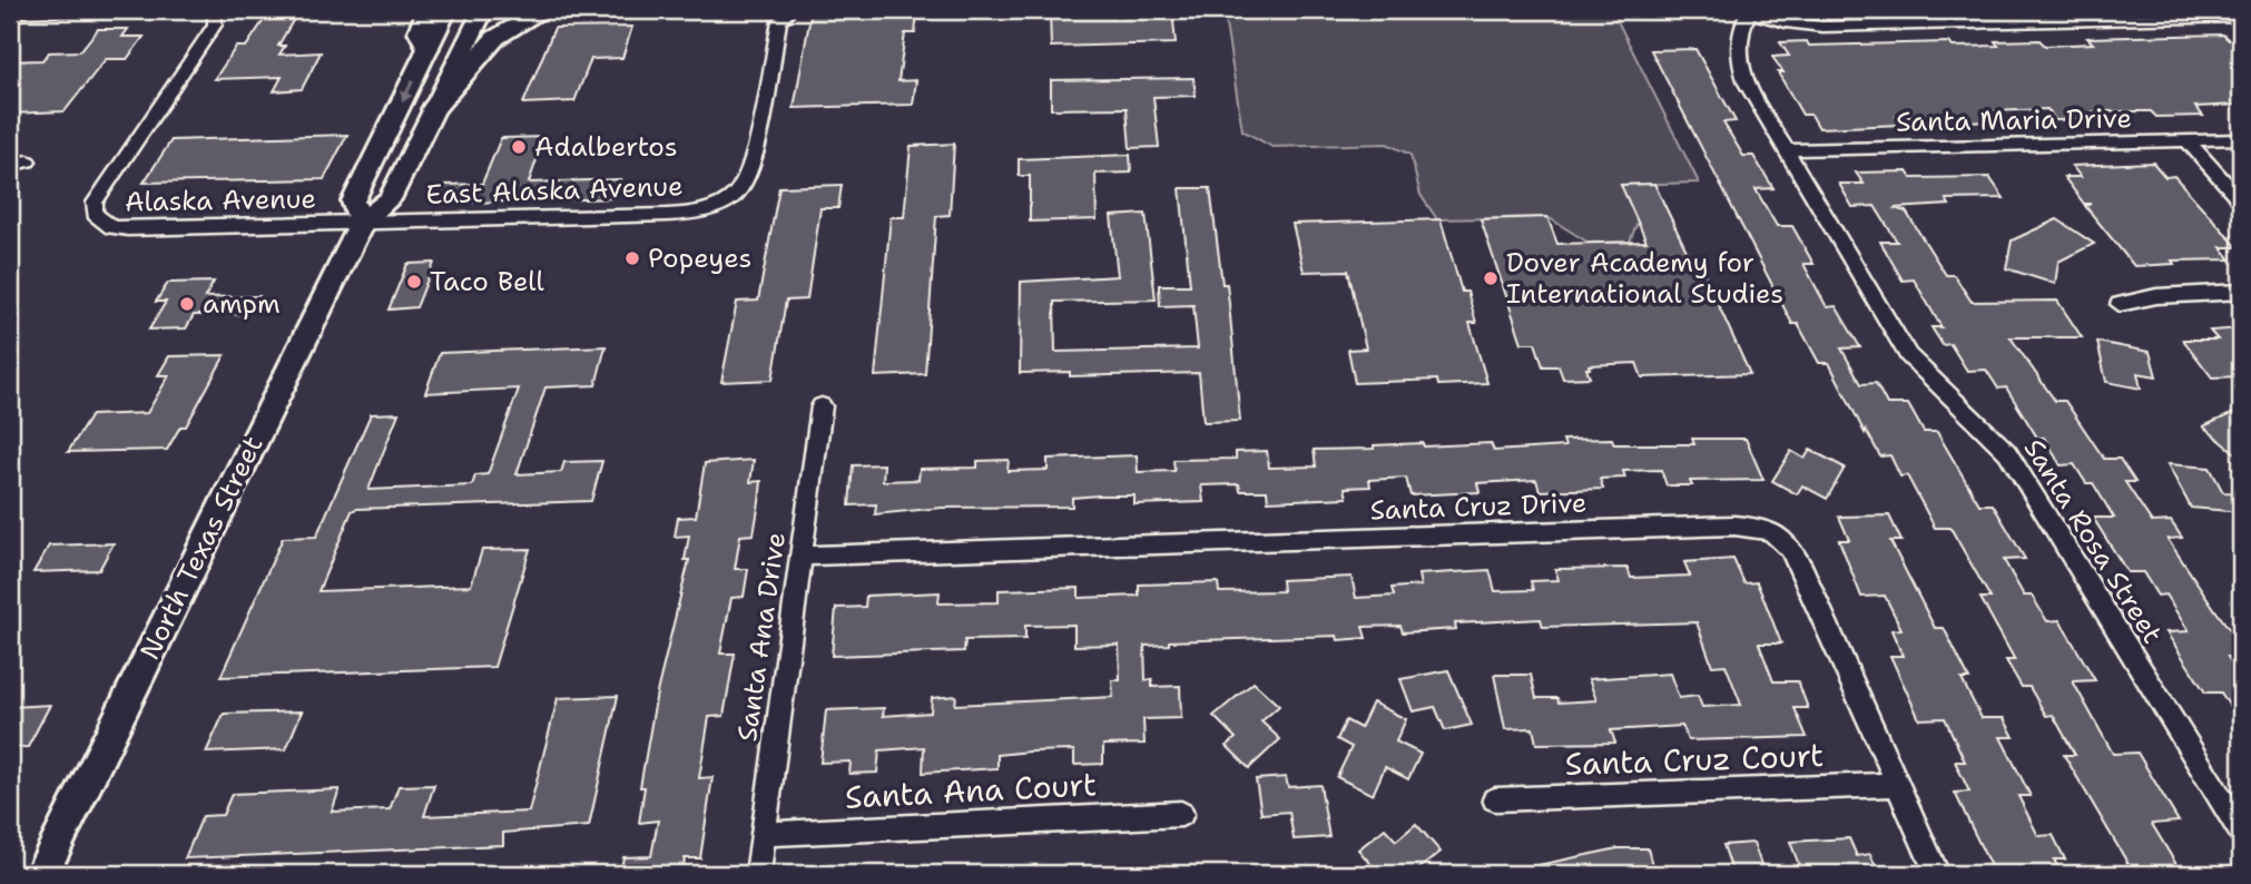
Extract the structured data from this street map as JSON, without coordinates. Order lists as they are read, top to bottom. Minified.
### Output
{"streets":{"main road":["North Texas Street"],"street":["Santa Maria Drive","East Alaska Avenue","Alaska Avenue","Santa Cruz Drive","Santa Rosa Street","Santa Ana Drive","Santa Cruz Court","Santa Ana Court"]},"crossings":[["Santa Maria Drive","Santa Rosa Street"],["East Alaska Avenue","Alaska Avenue"],["East Alaska Avenue","North Texas Street"],["Alaska Avenue","North Texas Street"],["Santa Cruz Drive","Santa Ana Drive"],["Santa Cruz Drive","Santa Cruz Court"],["Santa Ana Drive","Santa Ana Court"]],"places":["Adalbertos","Popeyes","Dover Academy for International Studies","Taco Bell","ampm"]}
